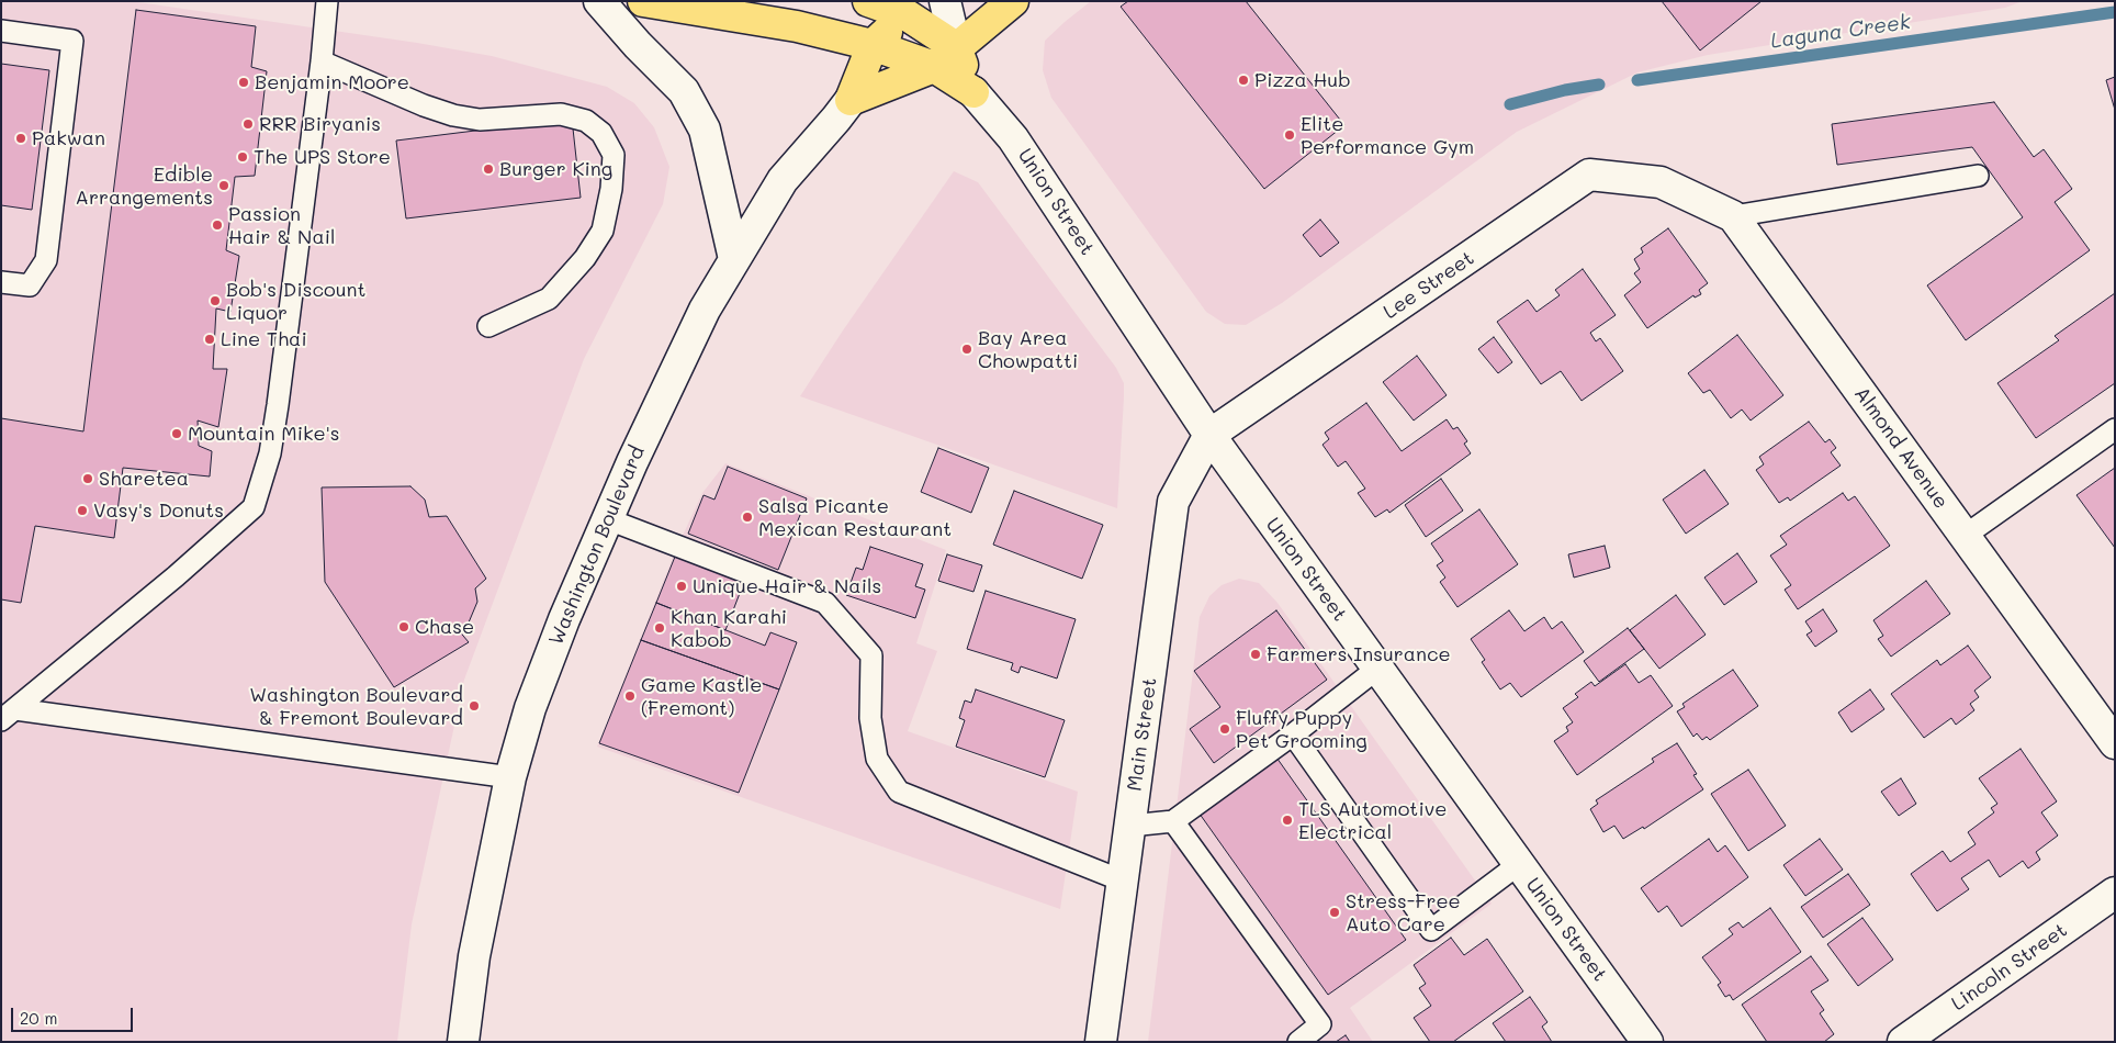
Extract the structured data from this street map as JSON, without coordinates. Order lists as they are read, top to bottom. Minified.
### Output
{"streets":{"street":["Union Street","Lee Street","Almond Avenue","Washington Boulevard","Main Street","Lincoln Street"]},"crossings":[["Union Street","Lee Street"],["Union Street","Main Street"],["Lee Street","Almond Avenue"],["Lee Street","Main Street"]],"water":["Laguna Creek"],"places":["Pizza Hub","Benjamin Moore","RRR Biryanis","Elite Performance Gym","Pakwan","The UPS Store","Burger King","Edible Arrangements","Passion Hair & Nail","Bob's Discount Liquor","Line Thai","Bay Area Chowpatti","Mountain Mike's","Sharetea","Vasy's Donuts","Salsa Picante Mexican Restaurant","Unique Hair & Nails","Chase","Khan Karahi Kabob","Farmers Insurance","Game Kastle (Fremont)","Washington Boulevard & Fremont Boulevard","Fluffy Puppy Pet Grooming","TLS Automotive Electrical","Stress-Free Auto Care"],"scale_bar":"20 m"}
